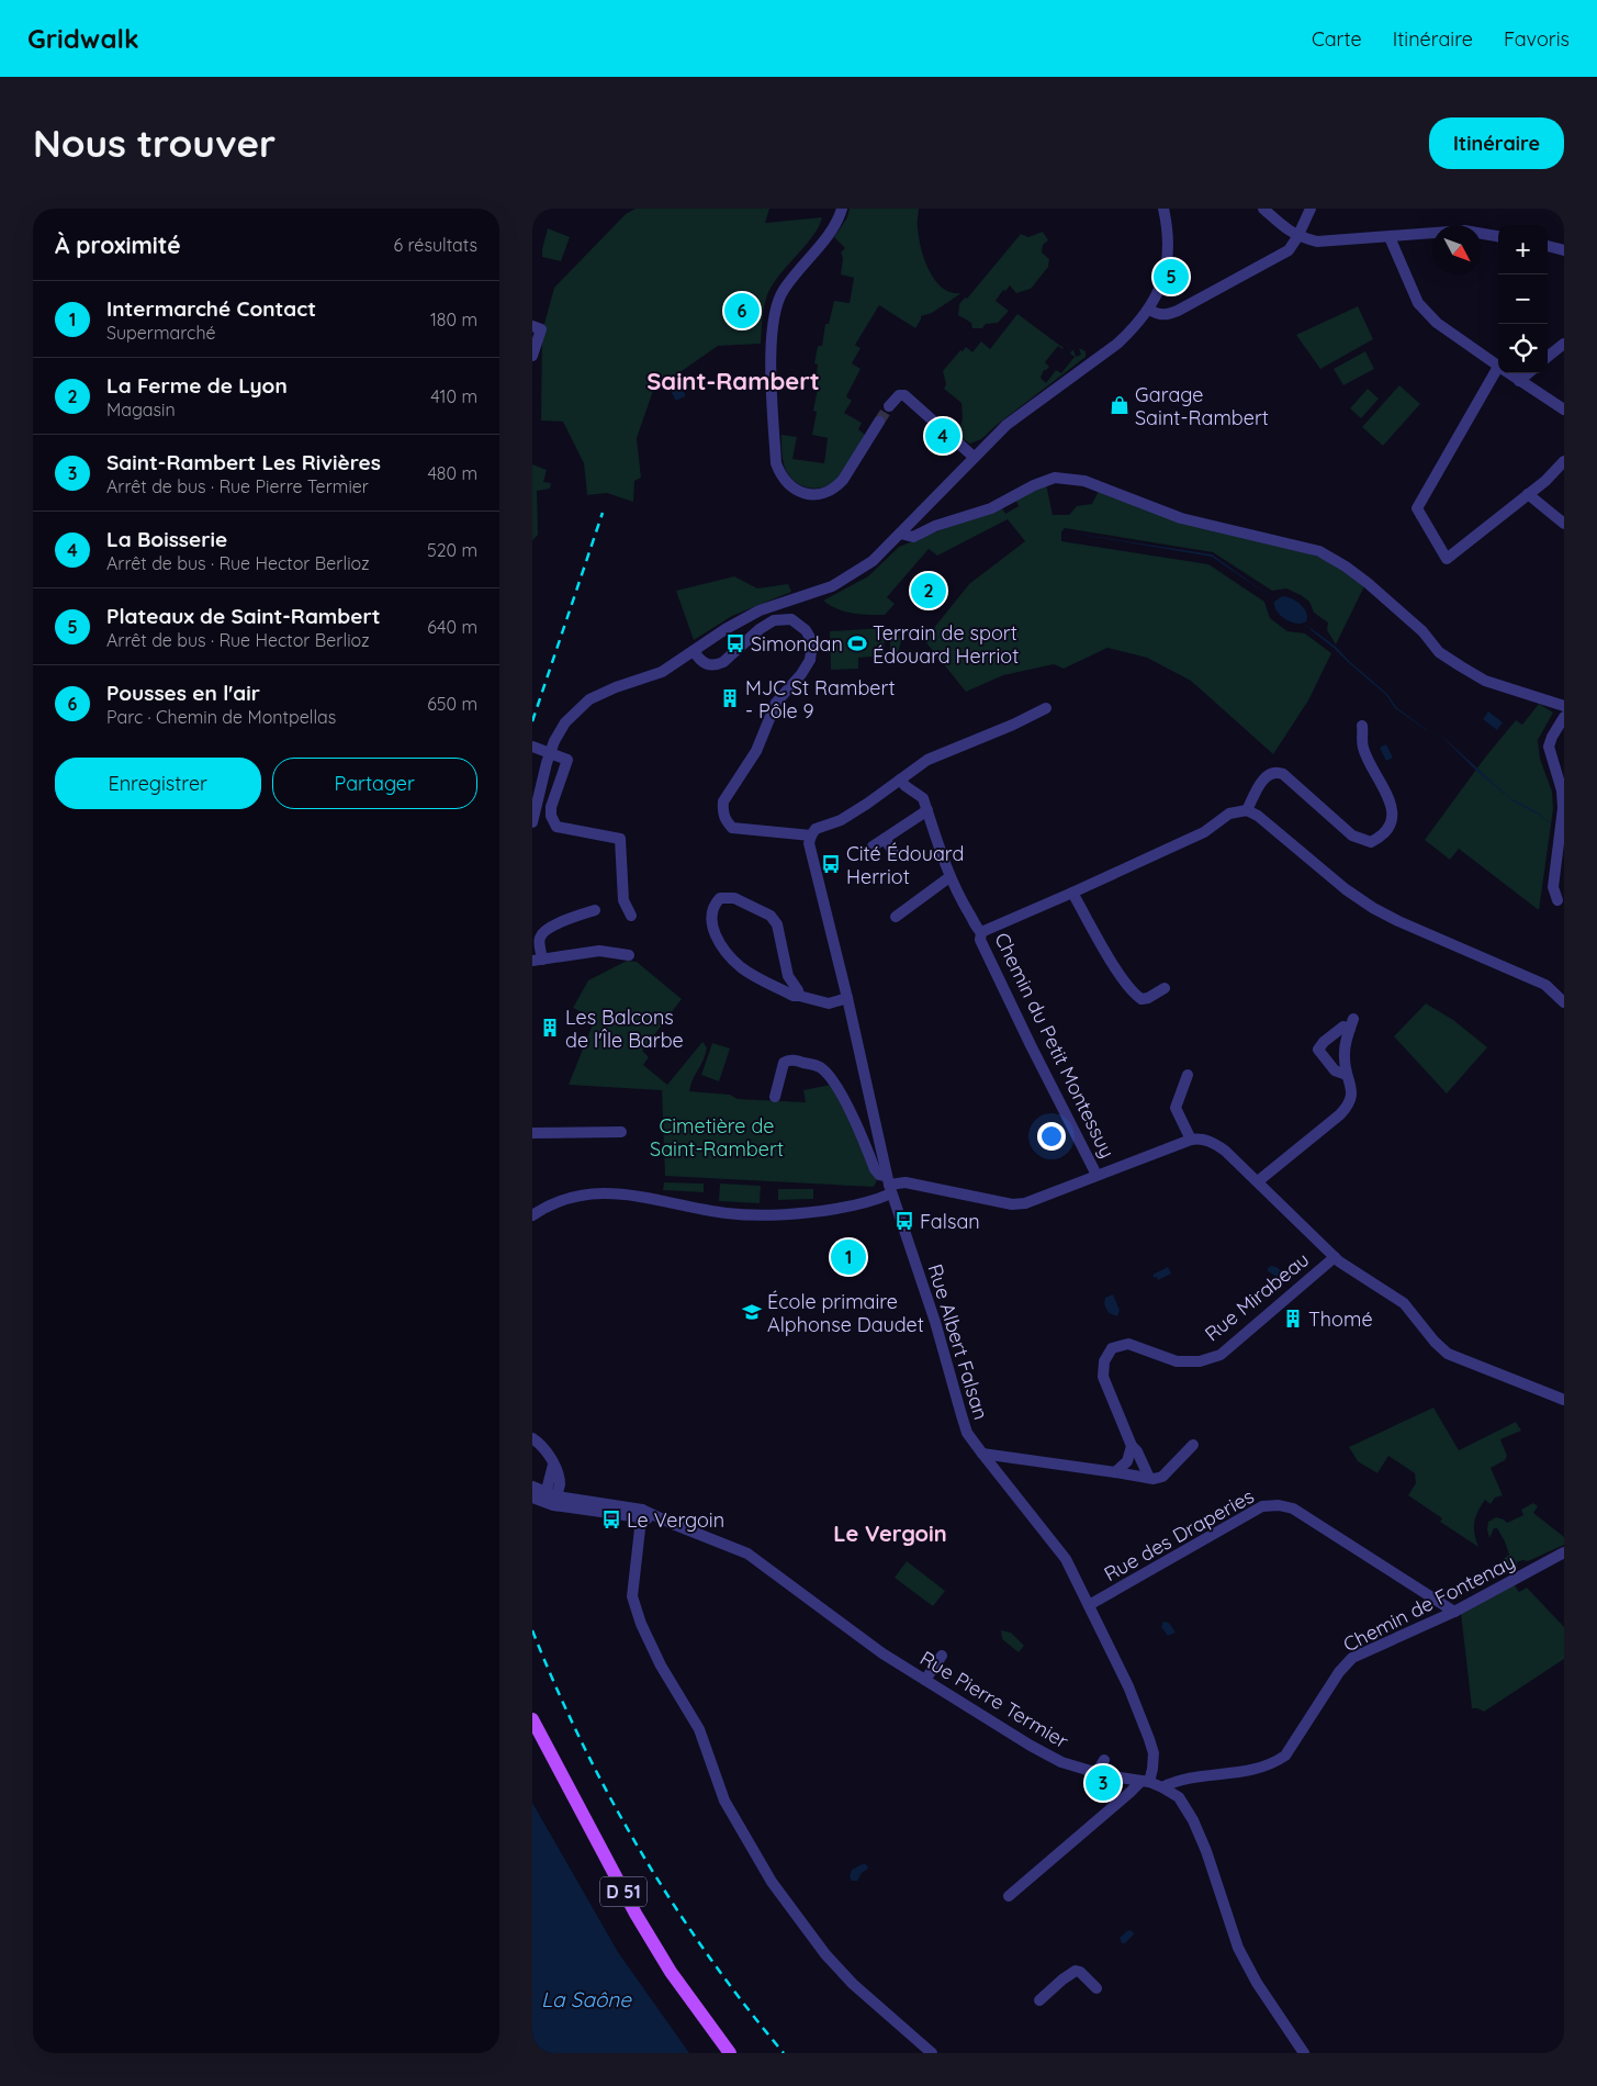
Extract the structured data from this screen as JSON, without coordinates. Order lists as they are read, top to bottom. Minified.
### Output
{"streets":{"main road":["D 51"],"street":["Chemin du Petit Montessuy","Rue Mirabeau","Rue Albert Falsan","Rue des Draperies","Chemin de Fontenay","Rue Pierre Termier"]},"crossings":[["Rue Albert Falsan","Rue des Draperies"],["Rue Albert Falsan","Rue Pierre Termier"],["Rue des Draperies","Chemin de Fontenay"],["Chemin de Fontenay","Rue Pierre Termier"]],"districts":["Saint-Rambert","Le Vergoin"],"water":["La Saône"],"parks":["Cimetière de Saint-Rambert"],"places":{"shop":["Garage Saint-Rambert"],"bus stop":["Simondan","Cité Édouard Herriot","Falsan","Le Vergoin"],"sports":["Terrain de sport Édouard Herriot"],"building":["MJC St Rambert - Pôle 9","Les Balcons de l'Île Barbe","Thomé"],"school or university":["École primaire Alphonse Daudet"]},"north":"bottom right","page":{"header":"Gridwalk","nav":["Carte","Itinéraire","Favoris"],"buttons":["Itinéraire",["Enregistrer","Partager"]],"title":"Nous trouver","heading":["À proximité","6 résultats"],"map_buttons":["+","−"],"pins":["5","6","4","2","1","3"],"list":[{"mark":"1","name":"Intermarché Contact","note":"Supermarché","value":"180 m"},{"mark":"2","name":"La Ferme de Lyon","note":"Magasin","value":"410 m"},{"mark":"3","name":"Saint-Rambert Les Rivières","note":"Arrêt de bus · Rue Pierre Termier","value":"480 m"},{"mark":"4","name":"La Boisserie","note":"Arrêt de bus · Rue Hector Berlioz","value":"520 m"},{"mark":"5","name":"Plateaux de Saint-Rambert","note":"Arrêt de bus · Rue Hector Berlioz","value":"640 m"},{"mark":"6","name":"Pousses en l'air","note":"Parc · Chemin de Montpellas","value":"650 m"}]}}
